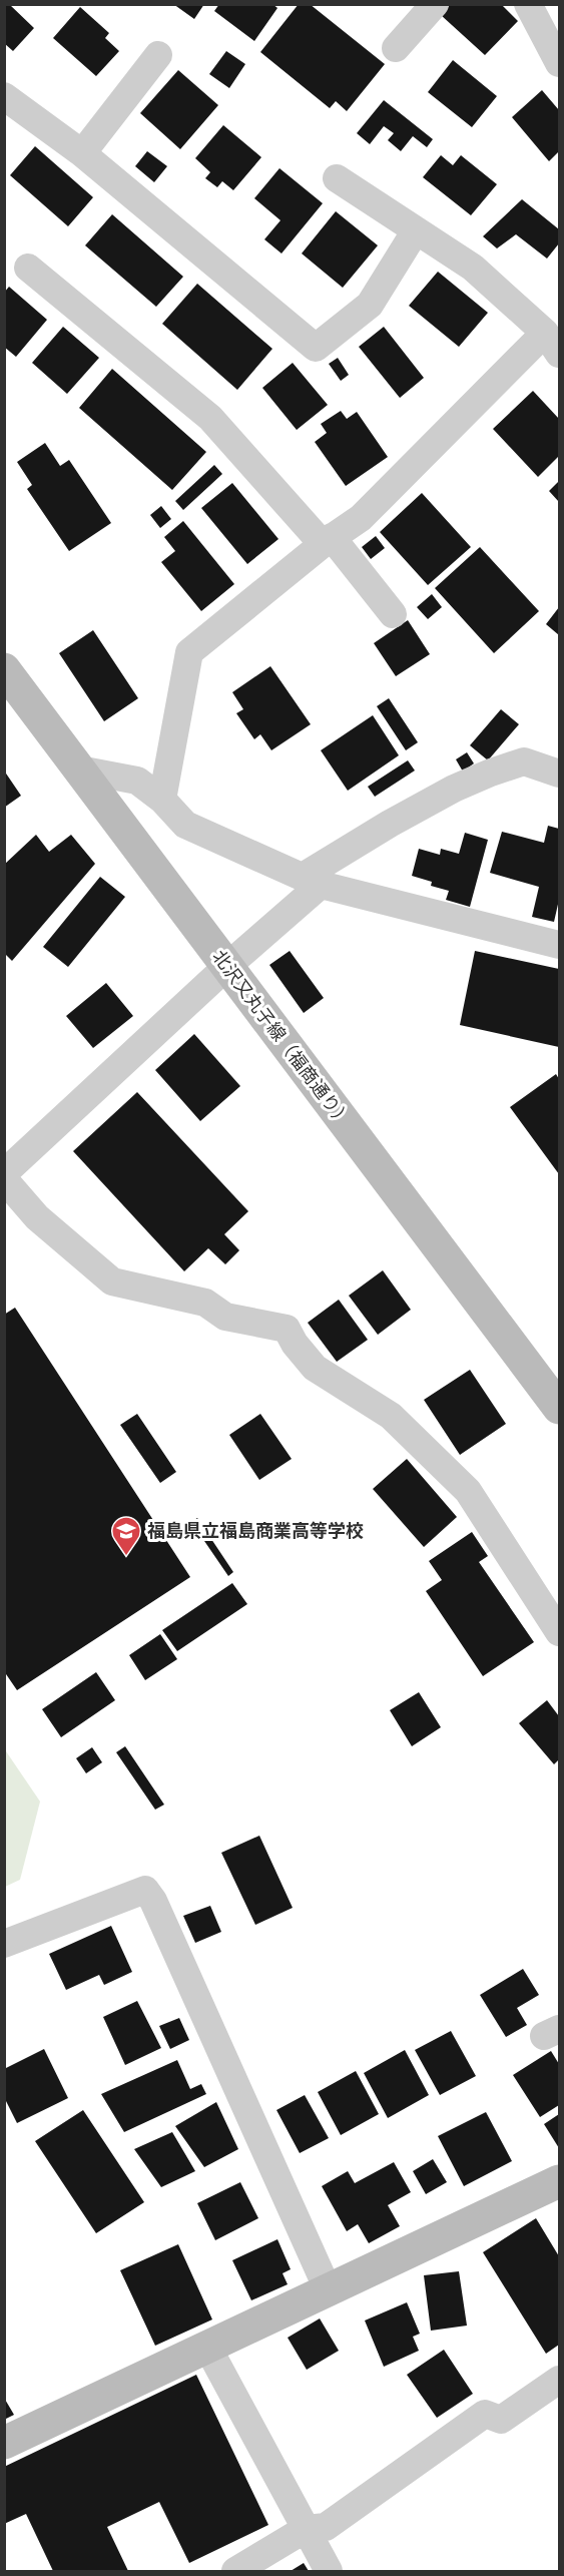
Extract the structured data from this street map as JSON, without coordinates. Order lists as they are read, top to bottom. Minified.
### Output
{"streets":{"street":["北沢又丸子線（福商通り）"]},"places":{"school or university":["福島県立福島商業高等学校"]}}
